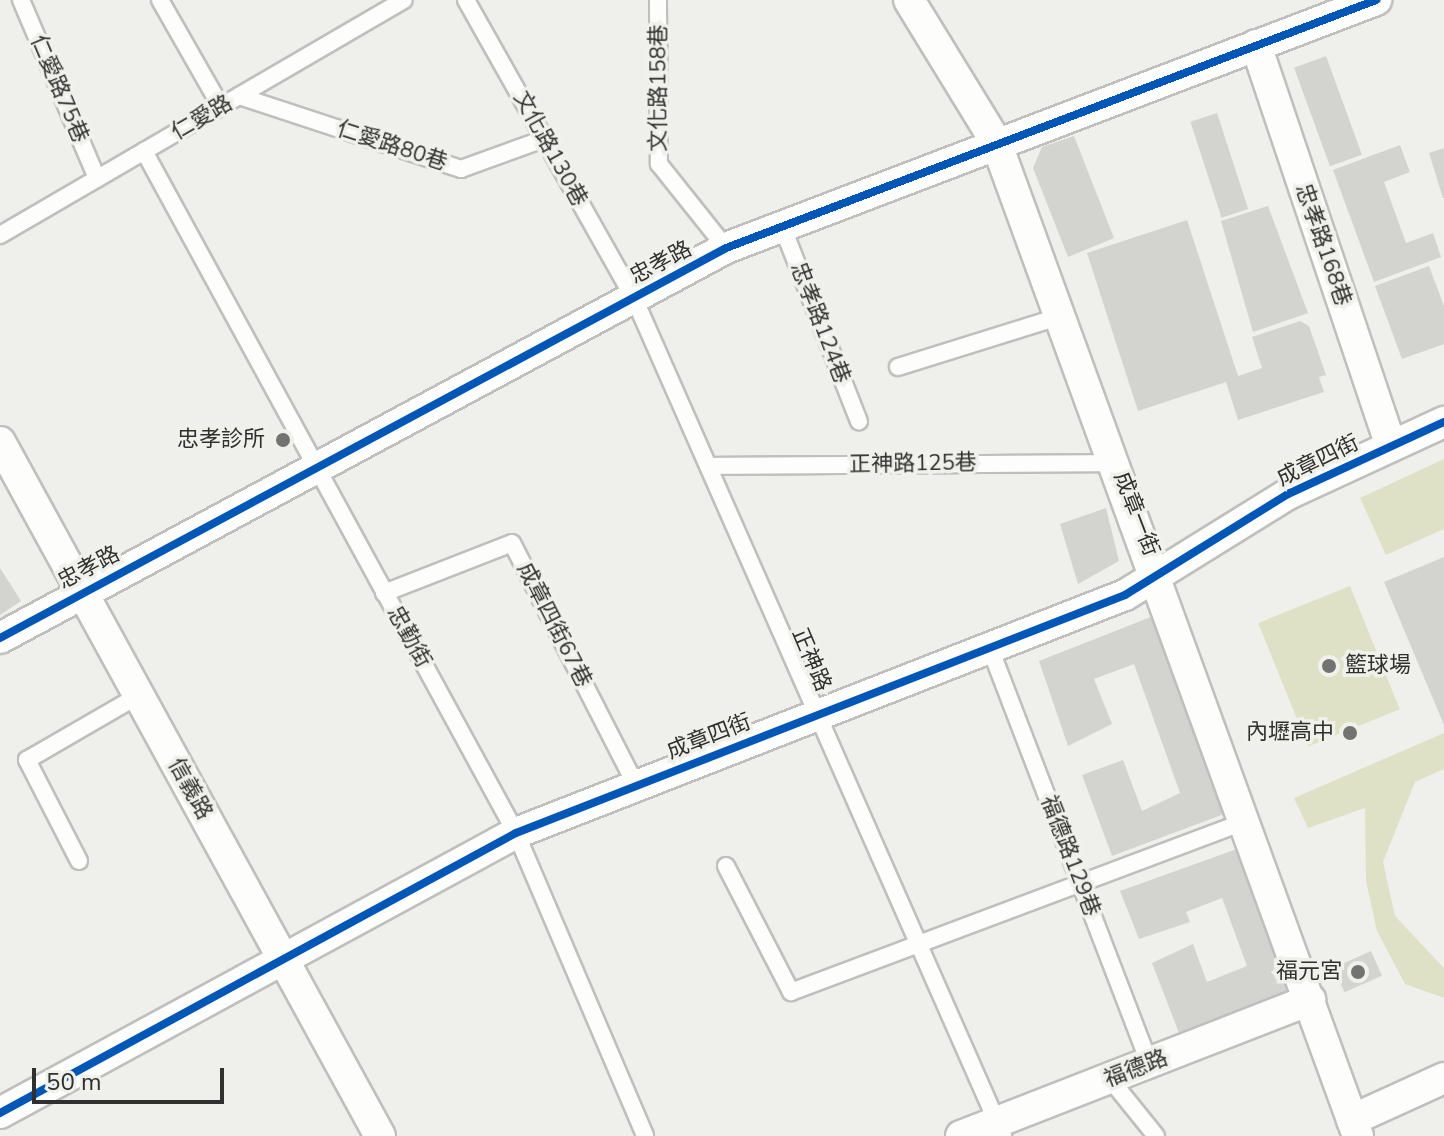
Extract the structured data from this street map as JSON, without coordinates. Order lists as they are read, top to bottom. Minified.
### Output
{"streets":{"street":["忠孝路168巷","忠孝路","成章四街","成章一街","信義路","福德路"],"lane":["文化路158巷","仁愛路75巷","仁愛路","仁愛路80巷","文化路130巷","忠孝路124巷","正神路125巷","成章四街67巷","忠勤街","正神路","福德路129巷"]},"crossings":[["文化路158巷","忠孝路"],["仁愛路75巷","仁愛路"],["仁愛路","仁愛路80巷"],["仁愛路","忠勤街"],["仁愛路80巷","文化路130巷"],["文化路130巷","忠孝路"],["文化路130巷","正神路"],["忠孝路168巷","忠孝路"],["忠孝路168巷","成章四街"],["忠孝路","忠孝路124巷"],["忠孝路","成章一街"],["忠孝路","忠勤街"],["忠孝路","正神路"],["忠孝路","信義路"],["成章四街","成章一街"],["成章四街","成章四街67巷"],["成章四街","忠勤街"],["成章四街","正神路"],["成章四街","信義路"],["成章四街","福德路129巷"],["正神路125巷","成章一街"],["正神路125巷","正神路"],["成章一街","福德路"],["成章四街67巷","忠勤街"],["正神路","福德路"],["福德路129巷","福德路"]],"places":["忠孝診所","籃球場","內壢高中","福元宮"],"scale_bar":"50 m"}
